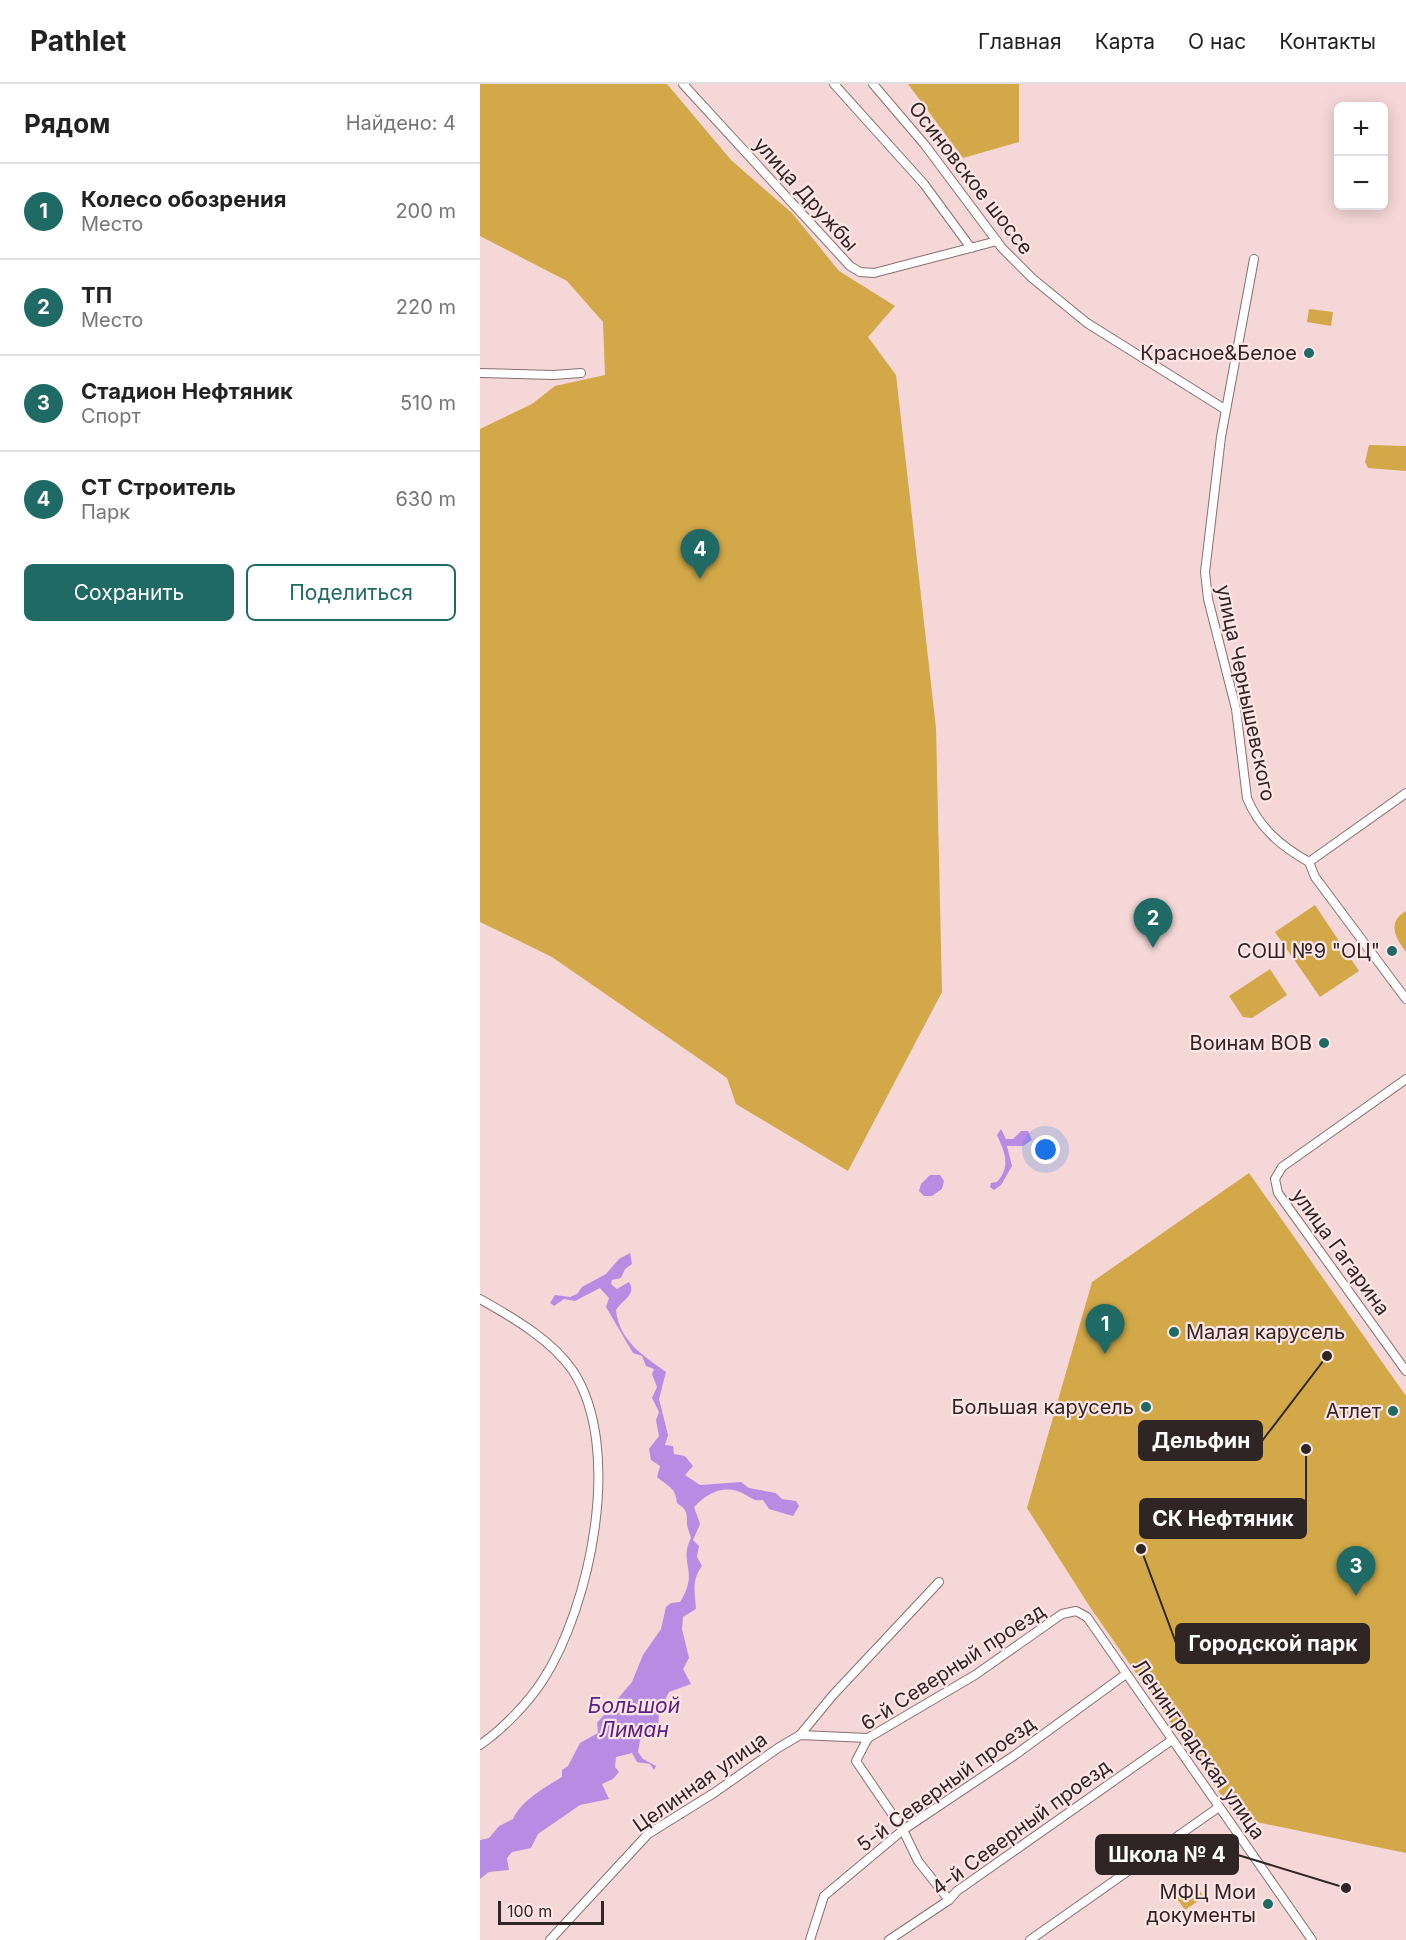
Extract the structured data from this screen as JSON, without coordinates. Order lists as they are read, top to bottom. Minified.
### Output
{"streets":{"street":["Осиновское шоссе","улица Дружбы","улица Чернышевского","улица Гагарина","6-й Северный проезд","Ленинградская улица","Целинная улица","5-й Северный проезд","4-й Северный проезд"]},"crossings":[["Осиновское шоссе","улица Дружбы"],["Осиновское шоссе","улица Чернышевского"],["6-й Северный проезд","Ленинградская улица"],["6-й Северный проезд","5-й Северный проезд"],["Ленинградская улица","5-й Северный проезд"],["Ленинградская улица","4-й Северный проезд"]],"water":["Большой Лиман"],"places":["Красное&Белое","СОШ №9 \"ОЦ\"","Воинам ВОВ","Малая карусель","Дельфин","Большая карусель","Атлет","СК Нефтяник","Городской парк","Школа № 4","МФЦ Мои документы"],"scale_bar":"100 m","page":{"header":"Pathlet","nav":["Главная","Карта","О нас","Контакты"],"heading":["Рядом","Найдено: 4"],"map_buttons":["+","−"],"list":[{"mark":"1","name":"Колесо обозрения","note":"Место","value":"200 m"},{"mark":"2","name":"ТП","note":"Место","value":"220 m"},{"mark":"3","name":"Стадион Нефтяник","note":"Спорт","value":"510 m"},{"mark":"4","name":"СТ Строитель","note":"Парк","value":"630 m"}],"pins":["4","2","1","3"],"buttons":["Сохранить","Поделиться"],"scale":"100 m"}}
